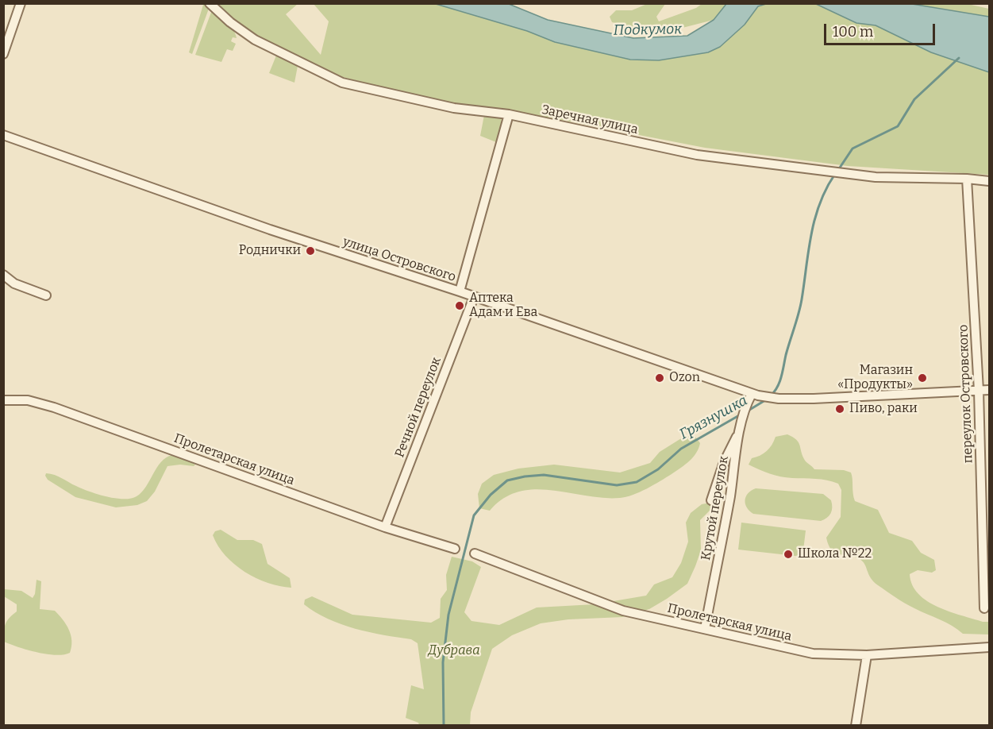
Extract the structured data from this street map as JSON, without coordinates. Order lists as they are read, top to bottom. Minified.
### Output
{"streets":{"street":["Заречная улица","улица Островского","переулок Островского","Речной переулок","Пролетарская улица","Крутой переулок"]},"crossings":[["Заречная улица","переулок Островского"],["улица Островского","переулок Островского"],["улица Островского","Речной переулок"],["улица Островского","Крутой переулок"],["Речной переулок","Пролетарская улица"],["Пролетарская улица","Крутой переулок"]],"water":["Подкумок","Грязнушка"],"parks":["Дубрава"],"places":["Роднички","Аптека Адам и Ева","Ozon","Магазин «Продукты»","Пиво, раки","Школа №22"],"scale_bar":"100 m"}
